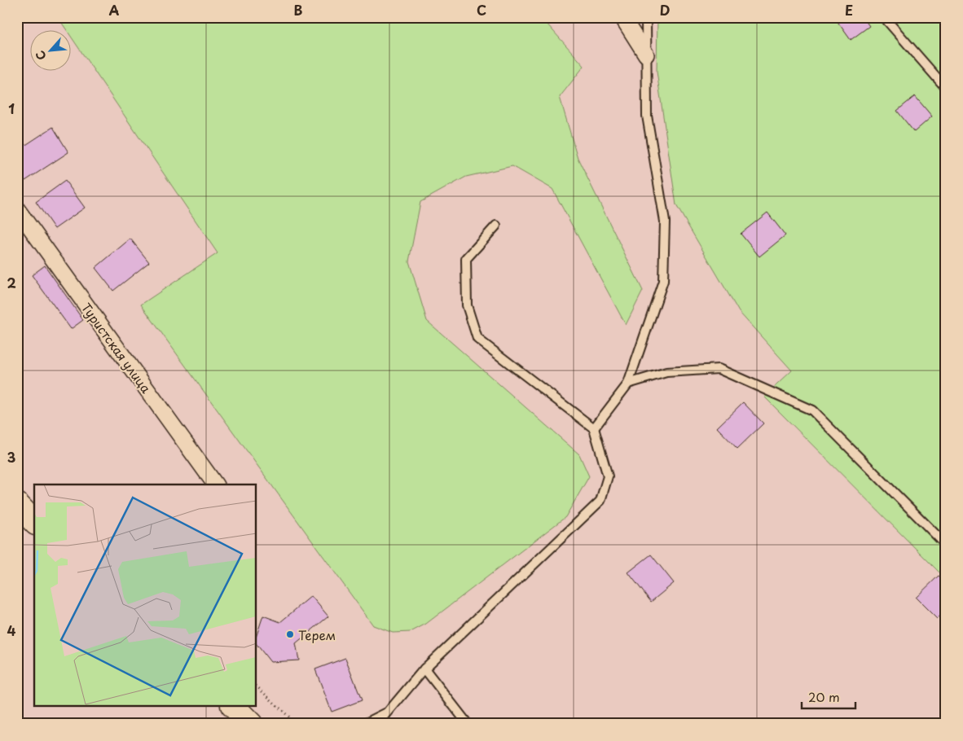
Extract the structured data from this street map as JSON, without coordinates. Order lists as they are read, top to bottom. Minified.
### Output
{"streets":{"street":["Туристская улица"]},"places":["Терем"],"scale_bar":"20 m","north":"bottom left","grid":{"columns":["A","B","C","D","E"],"rows":["1","2","3","4"]}}
